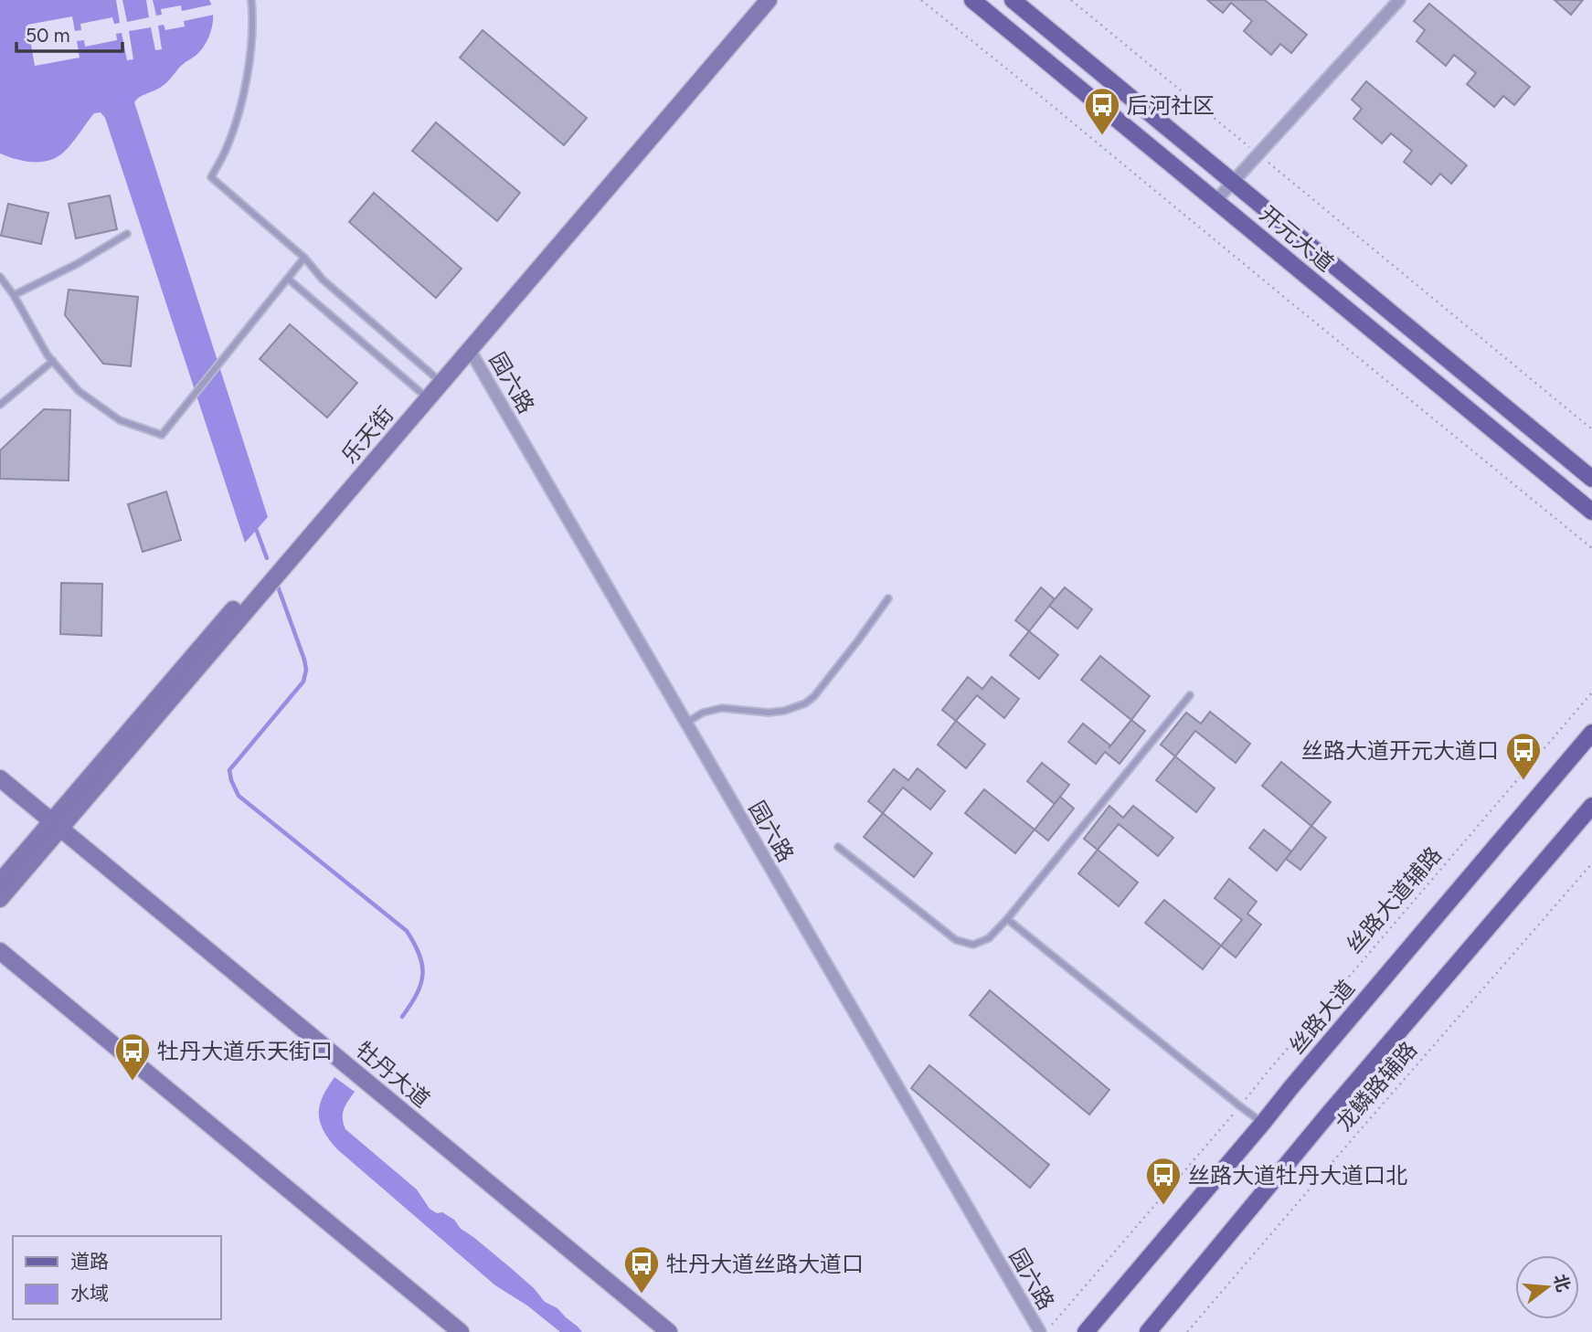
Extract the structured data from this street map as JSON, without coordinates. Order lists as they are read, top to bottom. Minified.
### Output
{"streets":{"main road":["开元大道","丝路大道"],"street":["园六路","乐天街","牡丹大道"],"path":["丝路大道辅路","龙鳞路辅路"]},"crossings":[["园六路","乐天街"],["乐天街","牡丹大道"]],"places":{"bus stop":["后河社区","丝路大道开元大道口","牡丹大道乐天街口","丝路大道牡丹大道口北","牡丹大道丝路大道口"]},"legend":["道路","水域"],"scale_bar":"50 m","north":"right"}
